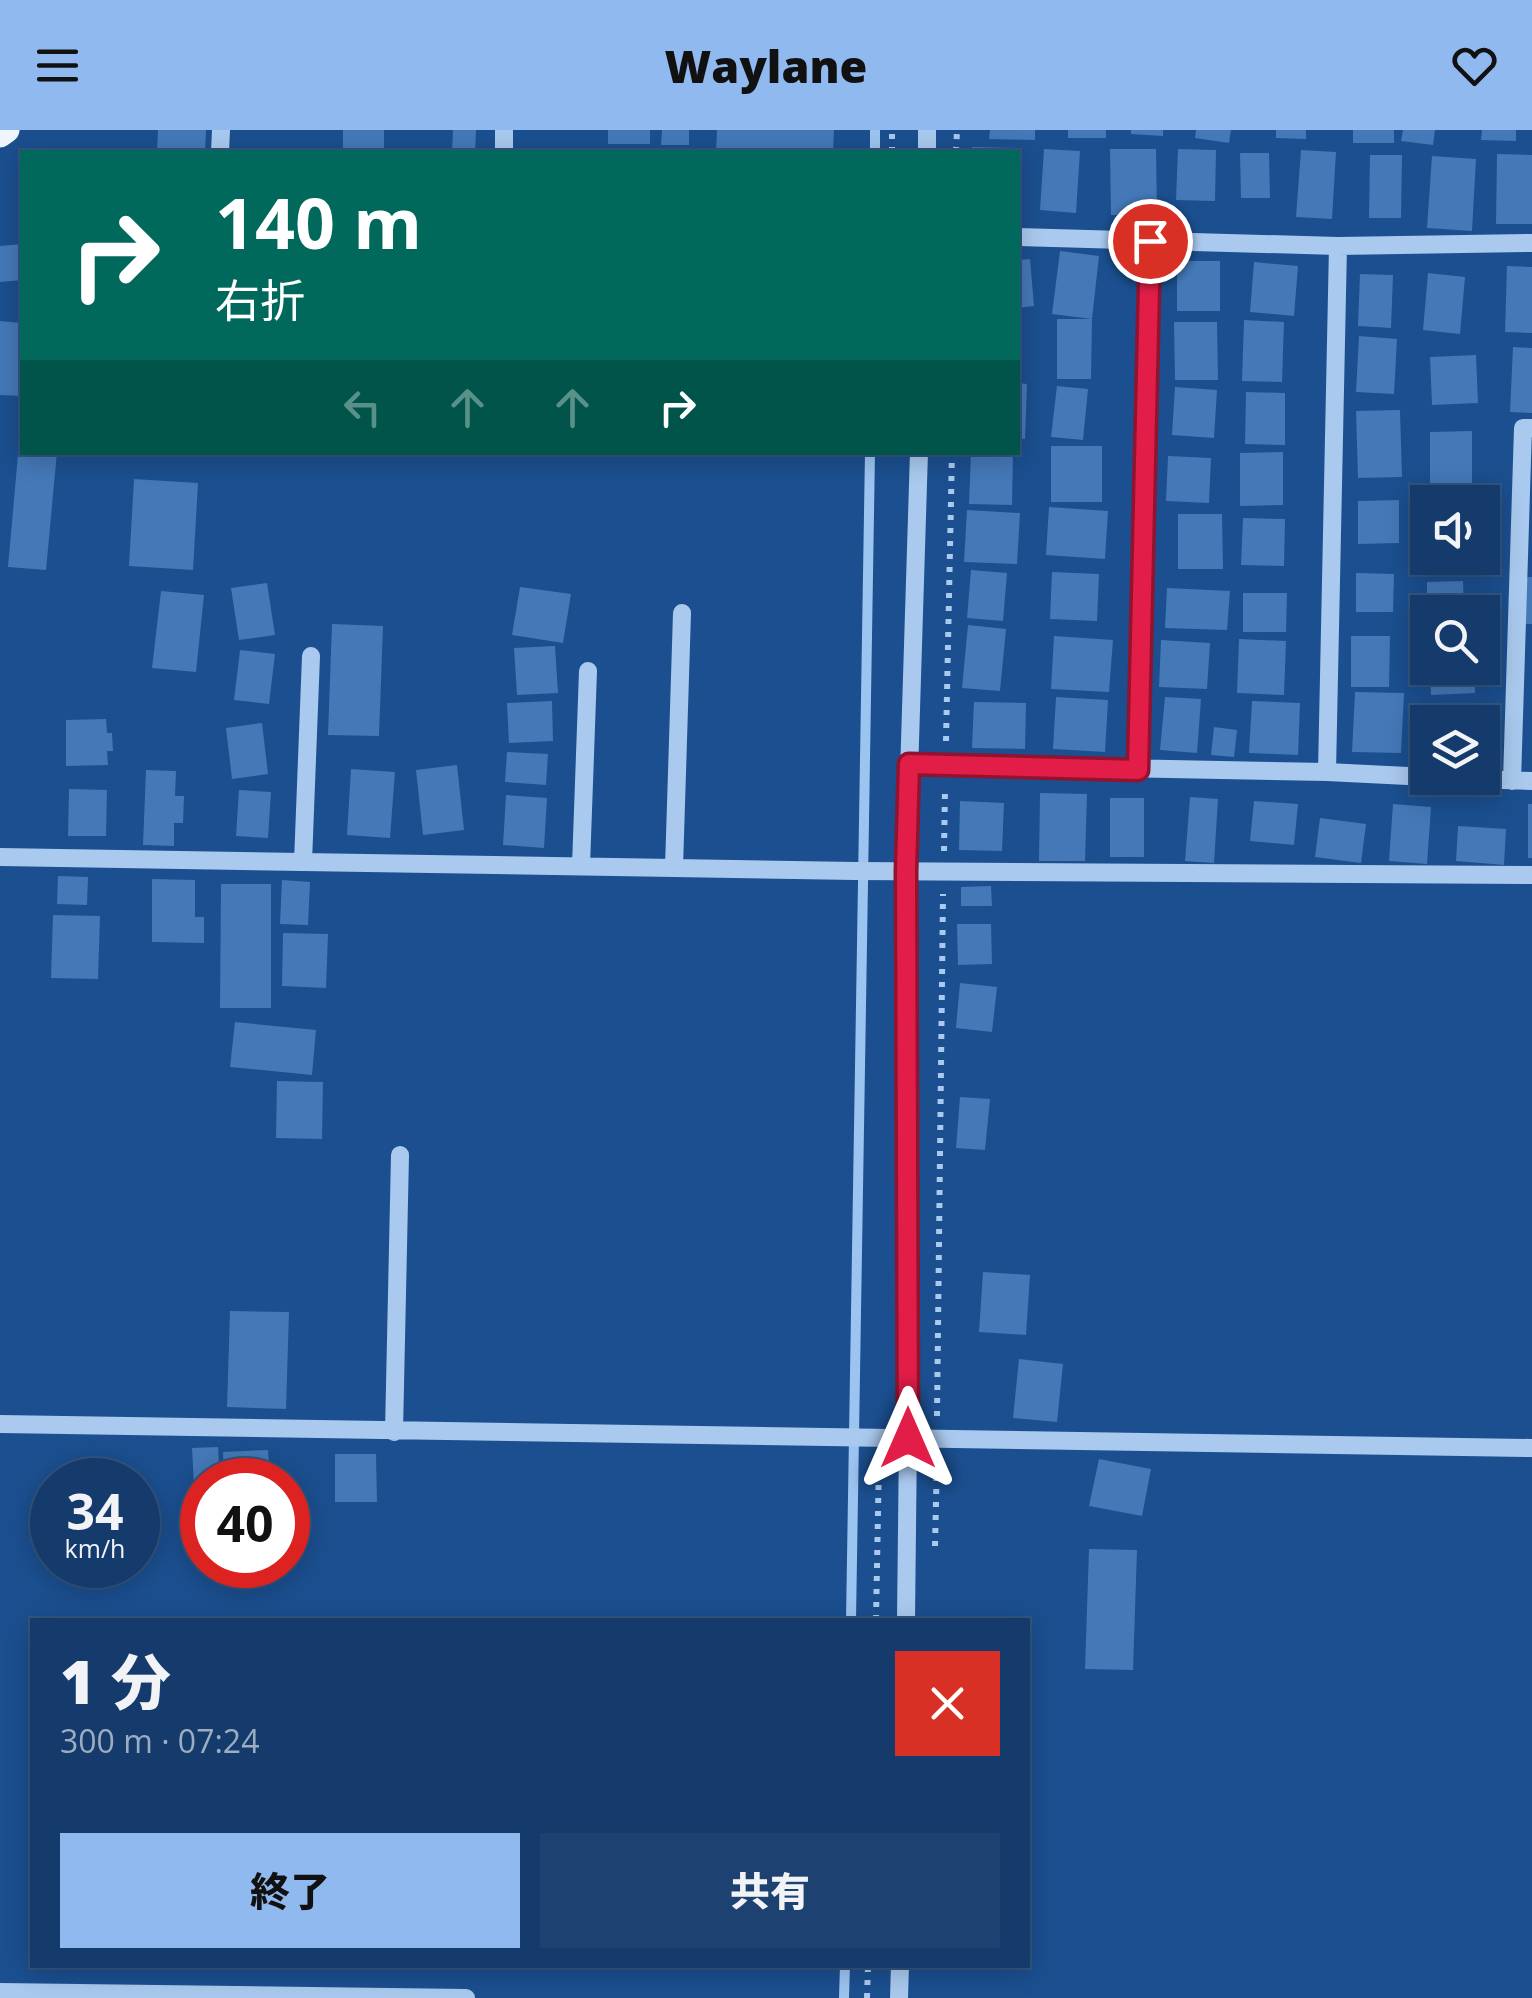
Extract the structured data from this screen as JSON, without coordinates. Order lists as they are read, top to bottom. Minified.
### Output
{"page":{"header":"Waylane","turn":["140 m","右折"],"speed":"34 km/h","limit":"40","heading":["1 分","300 m · 07:24"],"buttons":["終了","共有"]}}
